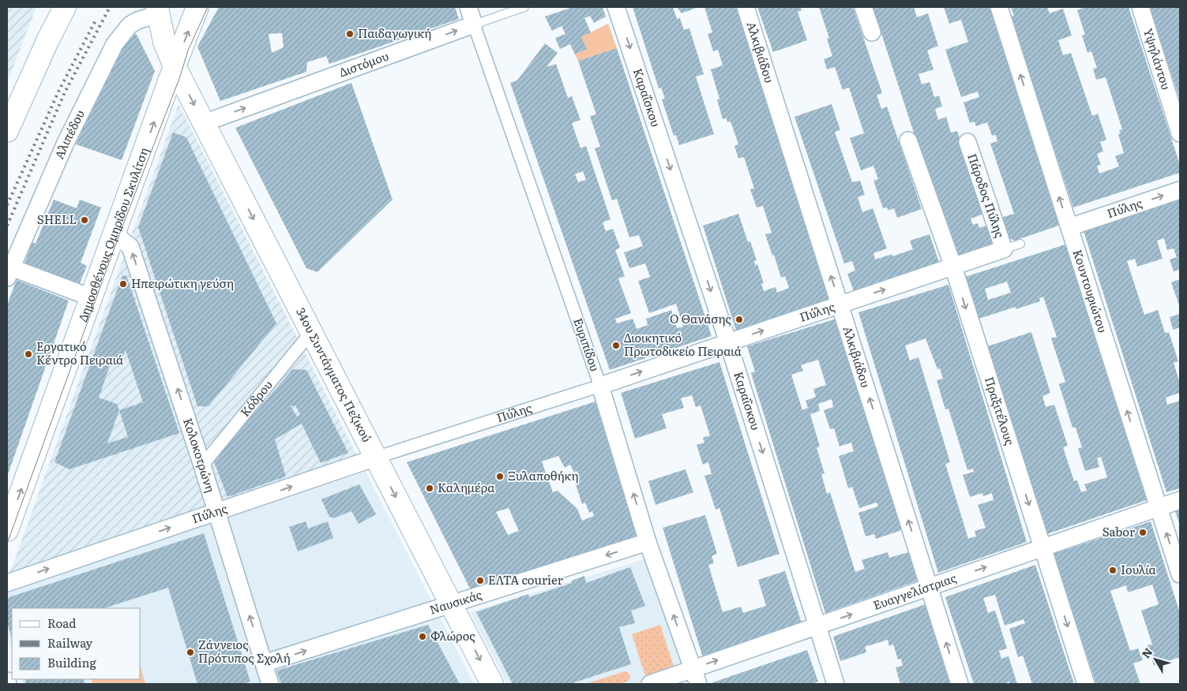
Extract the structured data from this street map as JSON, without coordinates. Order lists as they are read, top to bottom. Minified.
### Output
{"streets":{"main road":["Δημοσθένους Ομηρίδου Σκυλίτση","34ου Συντάγματος Πεζικού"],"street":["Αλκιβιάδου","Υψηλάντου","Διστόμου","Καραΐσκου","Αλιπέδου","Πάροδος Πύλης","Πύλης","Κουντουριώτου","Ευριπίδου","Κόδρου","Πραξιτέλους","Κολοκοτρώνη","Ευαγγελίστριας","Ναυσικάς"]},"crossings":[["Αλκιβιάδου","Πύλης"],["Αλκιβιάδου","Ευαγγελίστριας"],["Διστόμου","Ευριπίδου"],["Διστόμου","34ου Συντάγματος Πεζικού"],["Καραΐσκου","Πύλης"],["Καραΐσκου","Ευαγγελίστριας"],["Αλιπέδου","34ου Συντάγματος Πεζικού"],["Πάροδος Πύλης","Πύλης"],["Πύλης","Κουντουριώτου"],["Πύλης","Ευριπίδου"],["Πύλης","34ου Συντάγματος Πεζικού"],["Πύλης","Πραξιτέλους"],["Πύλης","Κολοκοτρώνη"],["Δημοσθένους Ομηρίδου Σκυλίτση","34ου Συντάγματος Πεζικού"],["Δημοσθένους Ομηρίδου Σκυλίτση","Κολοκοτρώνη"],["Κουντουριώτου","Ευαγγελίστριας"],["Ευριπίδου","Ευαγγελίστριας"],["Ευριπίδου","Ναυσικάς"],["34ου Συντάγματος Πεζικού","Κόδρου"],["34ου Συντάγματος Πεζικού","Ναυσικάς"],["Κόδρου","Κολοκοτρώνη"],["Πραξιτέλους","Ευαγγελίστριας"],["Κολοκοτρώνη","Ναυσικάς"]],"one_way":["Αλκιβιάδου","Διστόμου","Καραΐσκου","Πύλης","Κουντουριώτου","Ευριπίδου","34ου Συντάγματος Πεζικού","Πραξιτέλους","Κολοκοτρώνη","Ευαγγελίστριας"],"places":["Παιδαγωγική","SHELL","Ηπειρώτικη γεύση","Ο Θανάσης","Διοικητικό Πρωτοδικείο Πειραιά","Εργατικό Κέντρο Πειραιά","Ξυλαποθήκη","Καλημέρα","Sabor","Ιουλία","ΕΛΤΑ courier","Φλώρος","Ζάννειος Πρότυπος Σχολή"],"legend":["Road","Railway","Building"],"north":"top left"}
